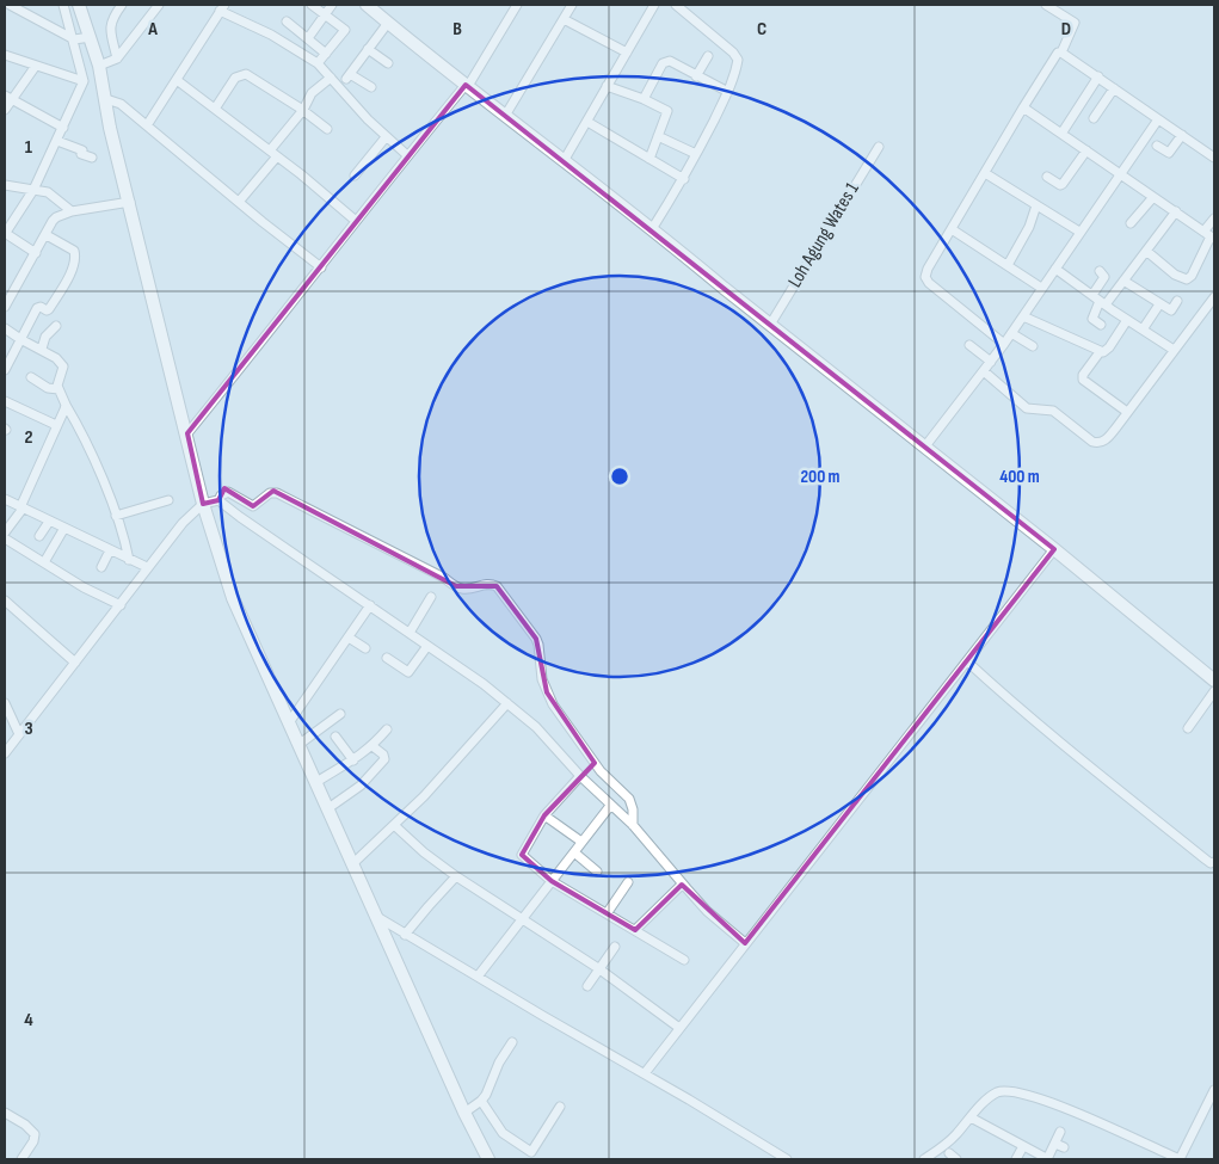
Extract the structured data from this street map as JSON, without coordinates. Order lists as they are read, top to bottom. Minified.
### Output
{"streets":{"street":["Loh Agung Wates 1"]},"grid":{"columns":["A","B","C","D"],"rows":["1","2","3","4"]},"rings":["200 m","400 m"]}
